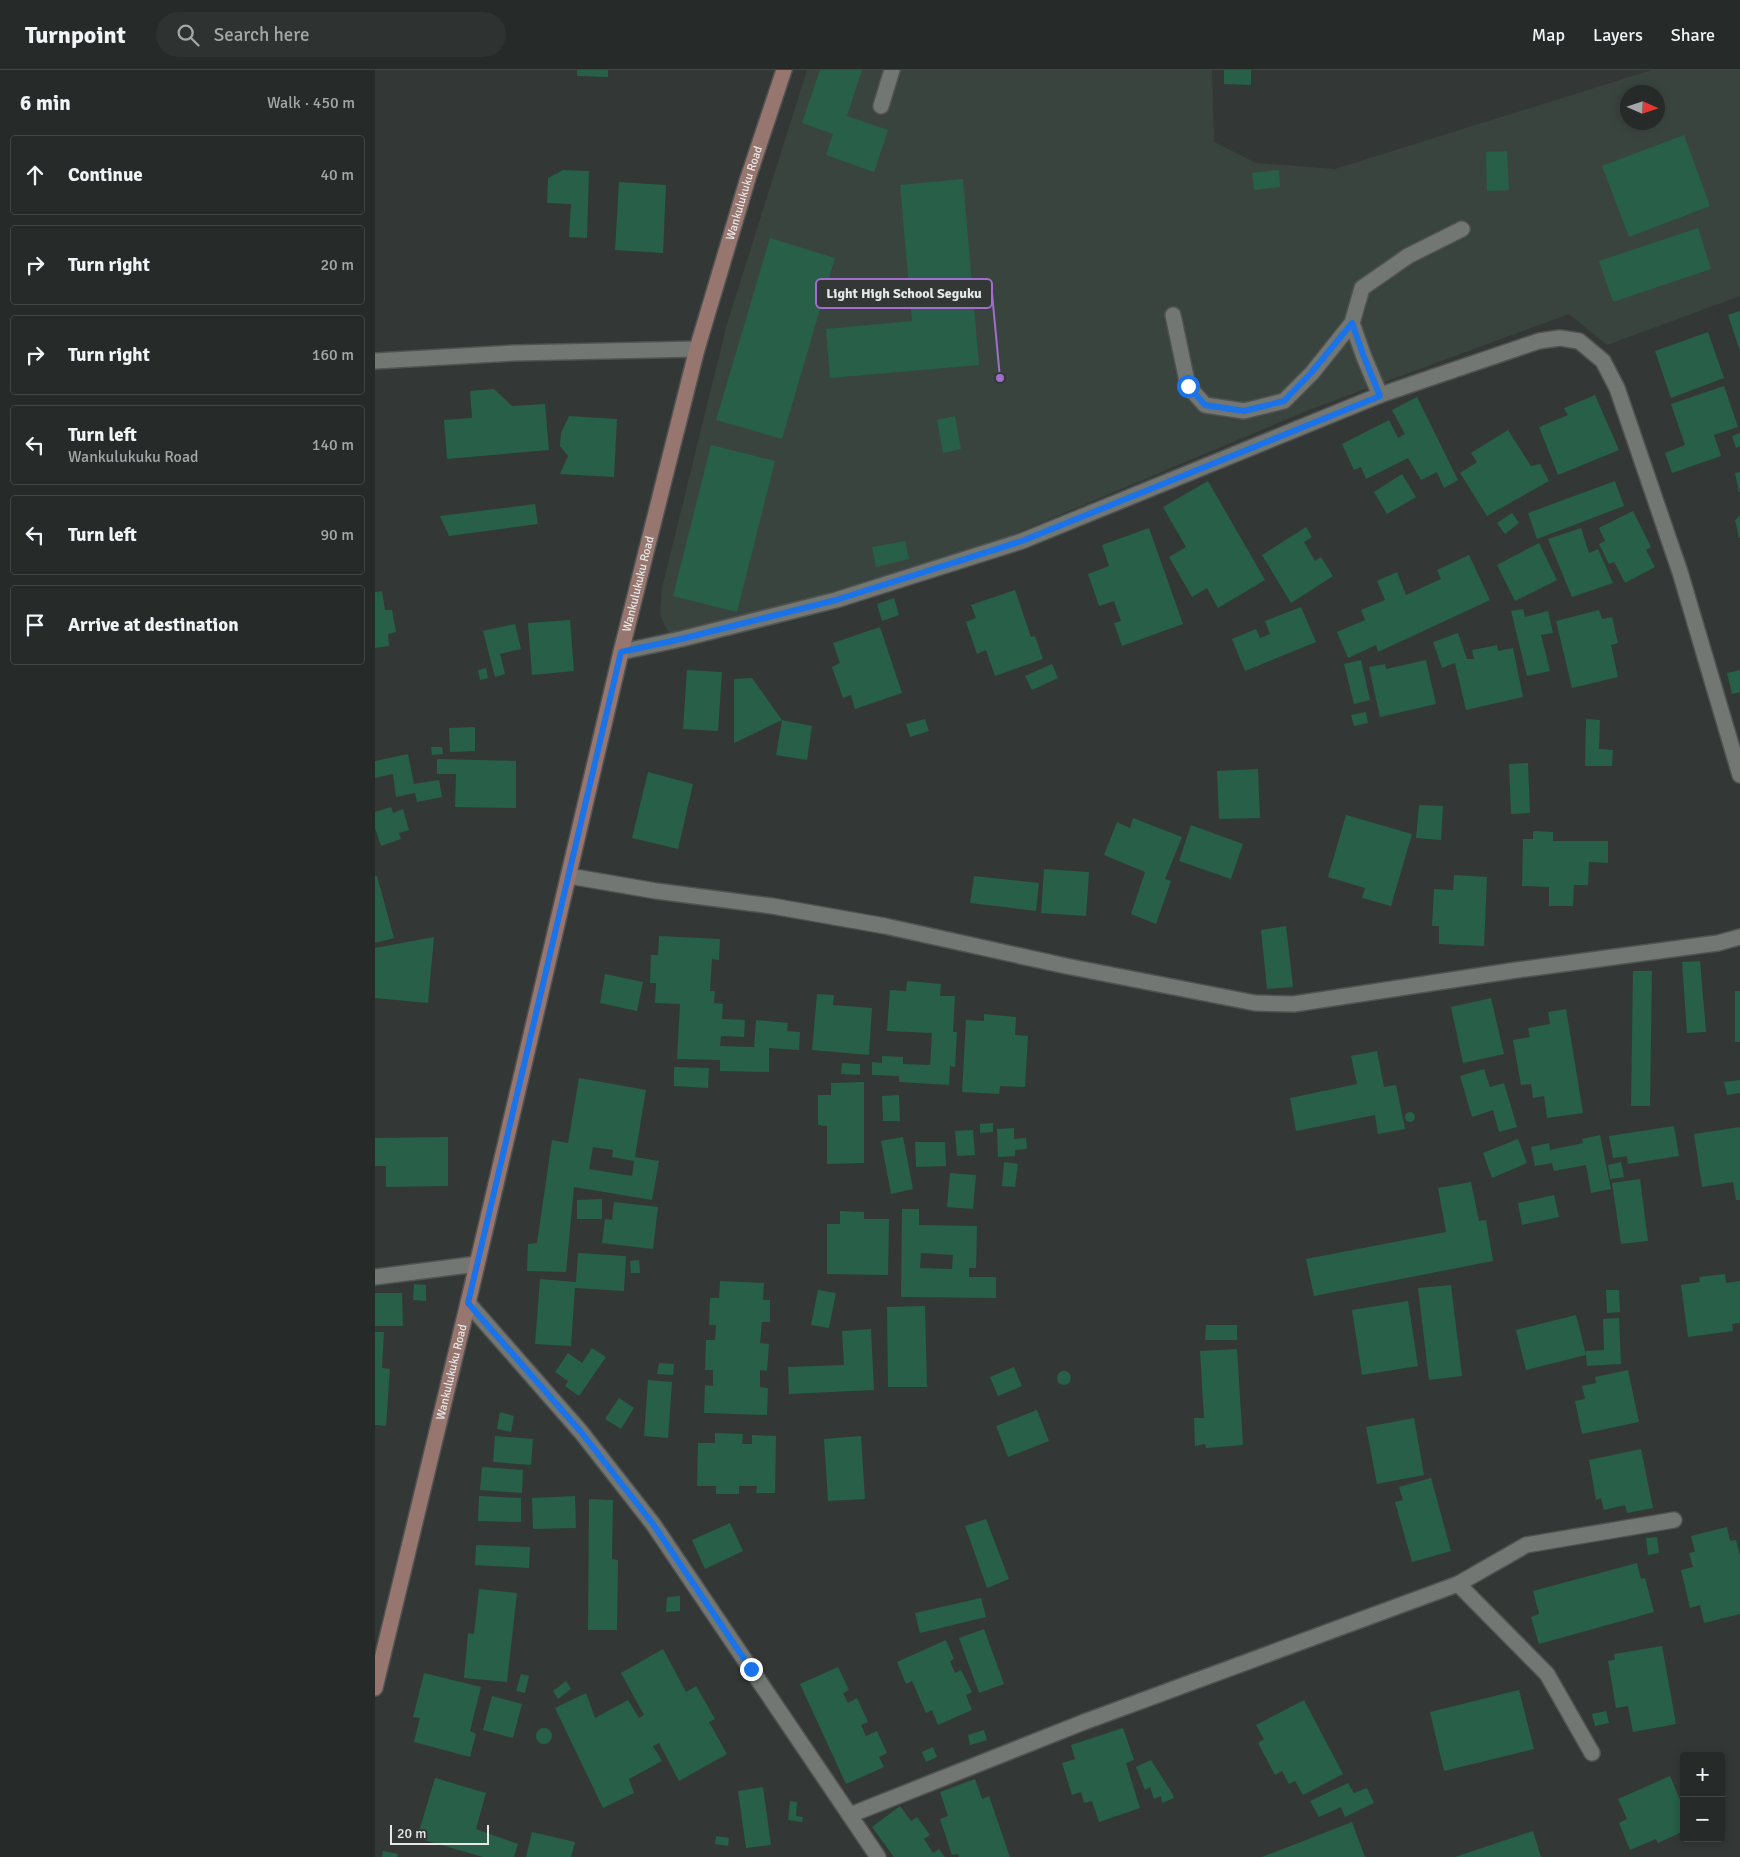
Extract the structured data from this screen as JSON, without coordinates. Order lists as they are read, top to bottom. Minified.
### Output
{"streets":{"main road":["Wankulukuku Road"]},"places":["Light High School Seguku"],"scale_bar":"20 m","north":"right","page":{"header":"Turnpoint","search":"Search here","nav":["Map","Layers","Share"],"heading":["6 min","Walk · 450 m"],"list":[["Continue","40 m"],["Turn right","20 m"],["Turn right","160 m"],["Turn left","Wankulukuku Road","140 m"],["Turn left","90 m"],"Arrive at destination"],"map_buttons":["+","−"],"scale":"20 m"}}
